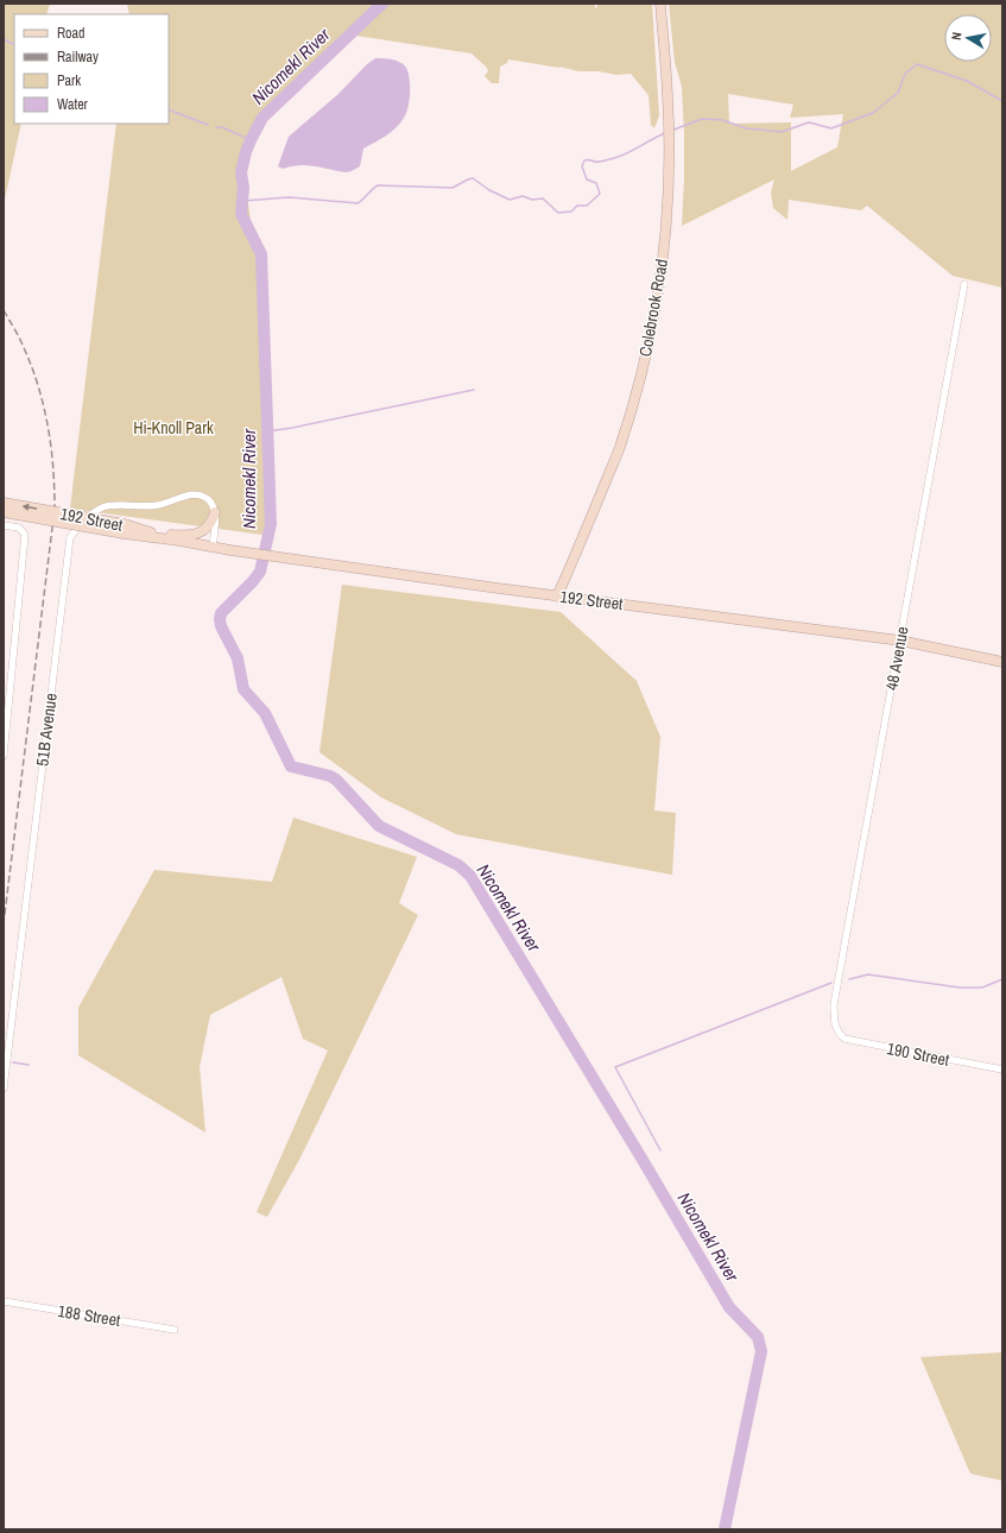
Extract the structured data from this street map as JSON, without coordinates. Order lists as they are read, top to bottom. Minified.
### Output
{"streets":{"main road":["Colebrook Road","192 Street"],"street":["48 Avenue","51B Avenue","190 Street","188 Street"]},"crossings":[["Colebrook Road","192 Street"],["192 Street","48 Avenue"],["48 Avenue","190 Street"]],"water":["Nicomekl River"],"parks":["Hi-Knoll Park"],"legend":["Road","Railway","Park","Water"],"north":"left"}
